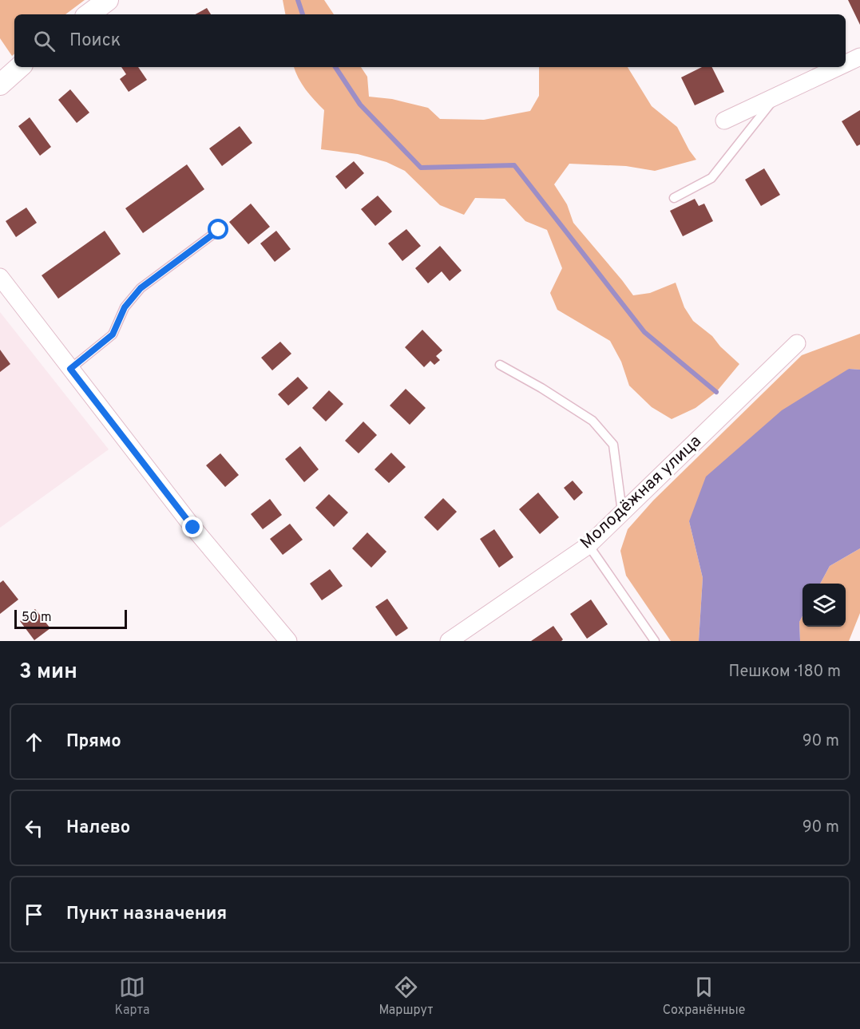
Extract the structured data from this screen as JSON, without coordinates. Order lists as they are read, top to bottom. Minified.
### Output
{"streets":{"street":["Молодёжная улица"]},"scale_bar":"50 m","page":{"search":"Поиск","scale":"50 m","heading":["3 мин","Пешком · 180 m"],"list":[["Прямо","90 m"],["Налево","90 m"],"Пункт назначения"],"nav":["Карта","Маршрут","Сохранённые"]}}
